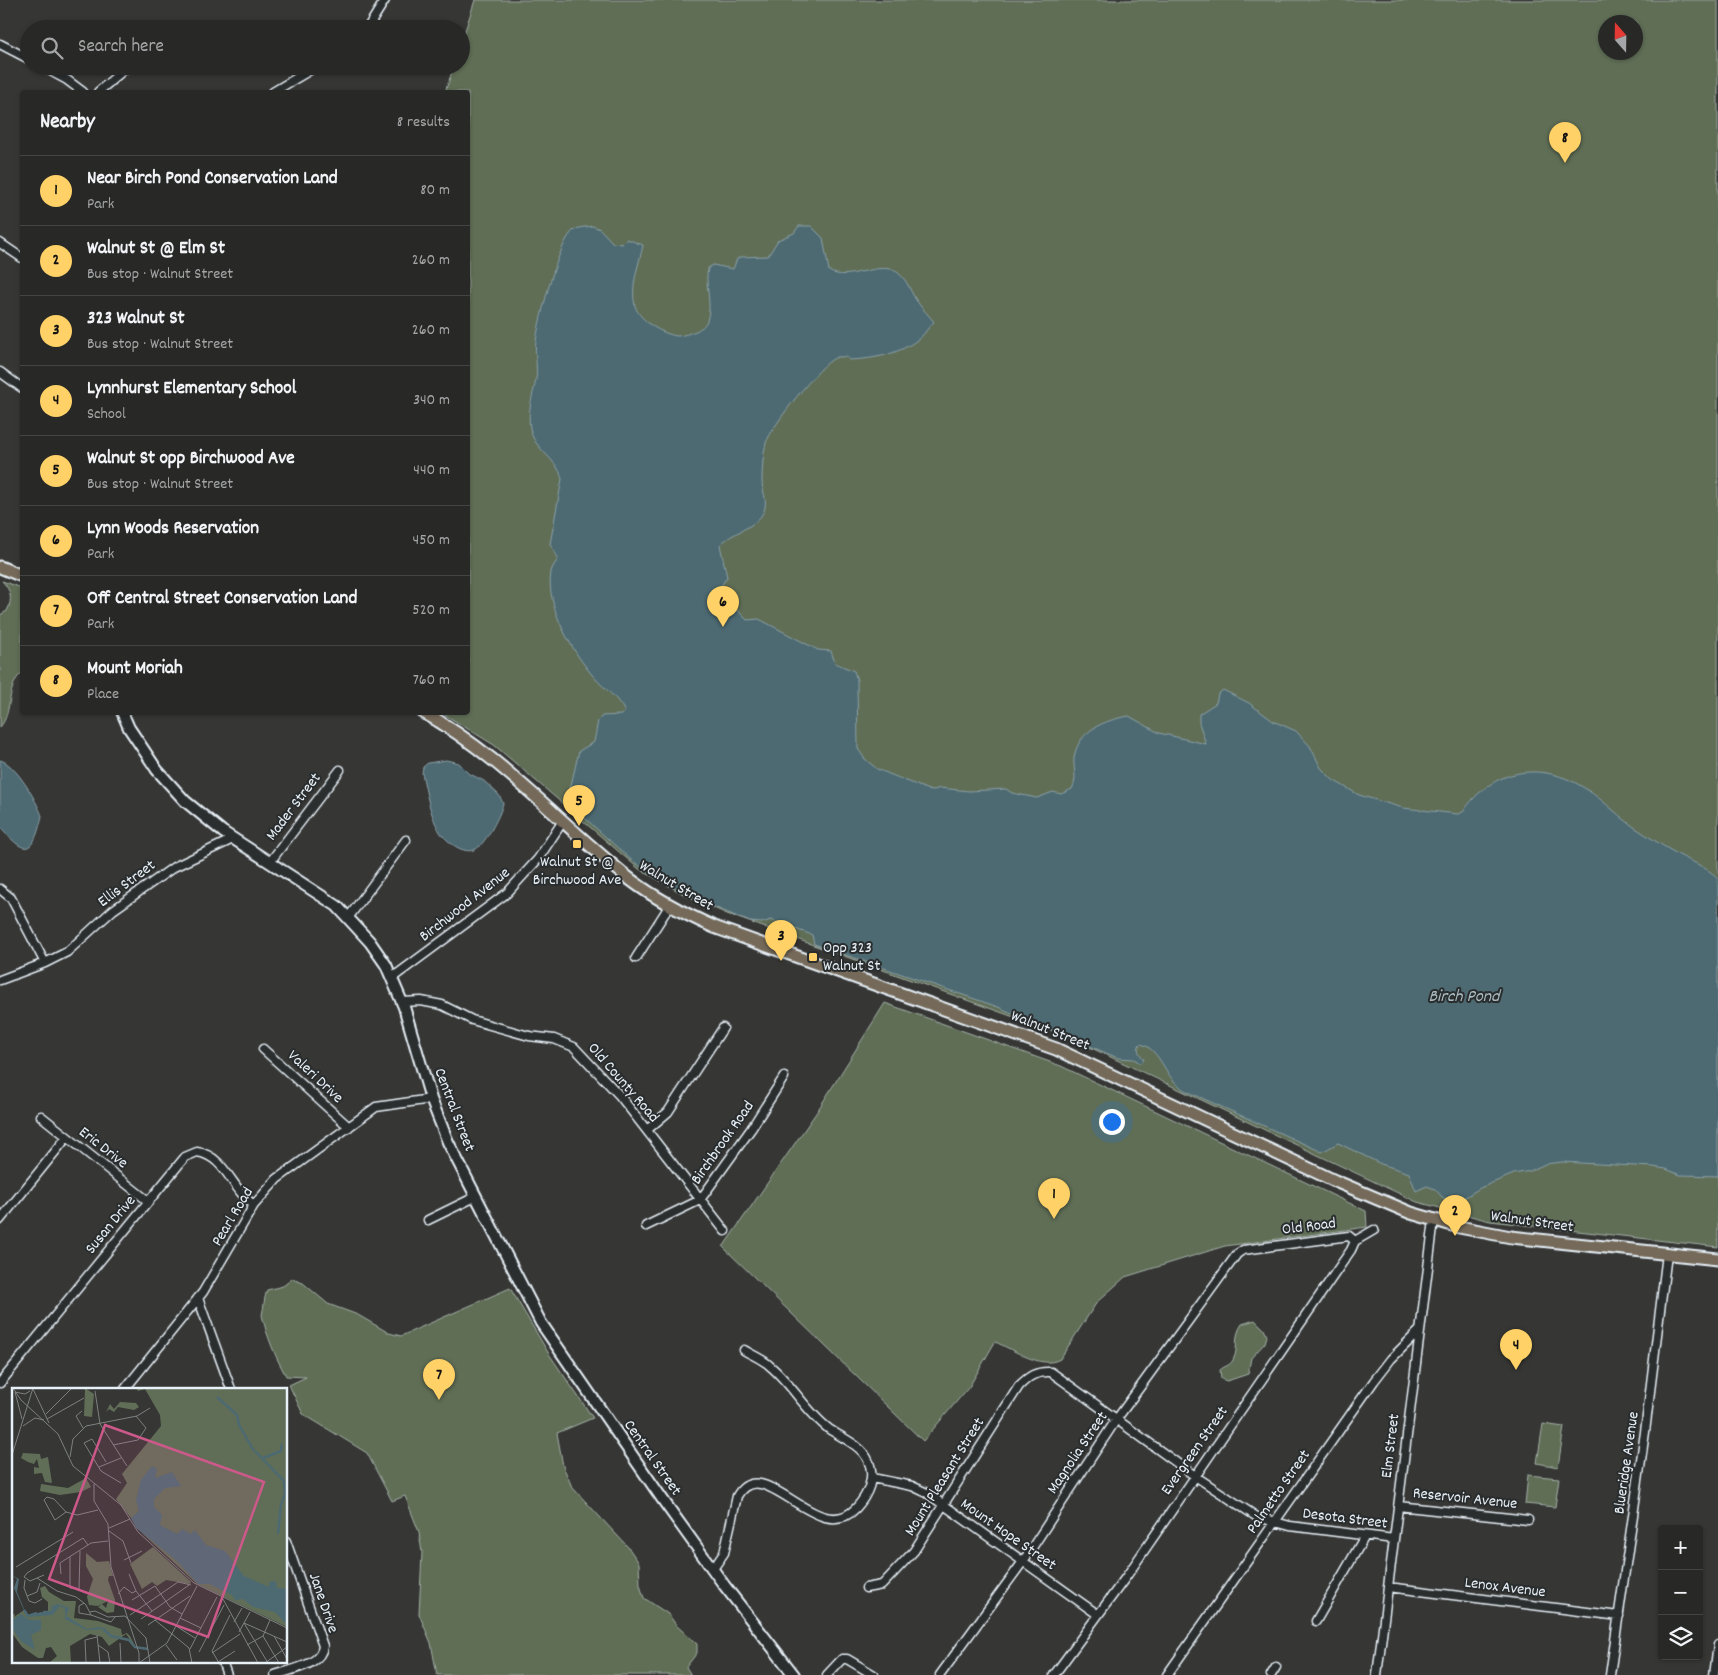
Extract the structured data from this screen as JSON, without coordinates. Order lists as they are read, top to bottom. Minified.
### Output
{"streets":{"main road":["Walnut Street"],"street":["Mader Street","Ellis Street","Birchwood Avenue","Valeri Drive","Old County Road","Central Street","Birchbrook Road","Eric Drive","Pearl Road","Susan Drive","Old Road","Elm Street","Evergreen Street","Magnolia Street","Blueridge Avenue","Mount Pleasant Street","Palmetto Street","Reservoir Avenue","Desota Street","Mount Hope Street","Lenox Avenue","Jane Drive"]},"crossings":[["Mader Street","Central Street"],["Ellis Street","Central Street"],["Walnut Street","Birchwood Avenue"],["Walnut Street","Elm Street"],["Walnut Street","Blueridge Avenue"],["Birchwood Avenue","Central Street"],["Valeri Drive","Pearl Road"],["Old County Road","Central Street"],["Old County Road","Birchbrook Road"],["Central Street","Pearl Road"],["Eric Drive","Susan Drive"],["Pearl Road","Susan Drive"],["Old Road","Evergreen Street"],["Old Road","Magnolia Street"],["Elm Street","Palmetto Street"],["Elm Street","Reservoir Avenue"],["Elm Street","Desota Street"],["Elm Street","Lenox Avenue"],["Evergreen Street","Desota Street"],["Evergreen Street","Mount Hope Street"],["Magnolia Street","Desota Street"],["Magnolia Street","Mount Hope Street"],["Blueridge Avenue","Lenox Avenue"],["Mount Pleasant Street","Desota Street"],["Mount Pleasant Street","Mount Hope Street"],["Palmetto Street","Desota Street"]],"water":["Birch Pond"],"places":{"transit":["Walnut St @ Birchwood Ave","Opp 323 Walnut St"]},"north":"top","page":{"search":"Search here","heading":["Nearby","8 results"],"pins":["8","6","5","3","1","2","4","7"],"list":[{"mark":"1","name":"Near Birch Pond Conservation Land","note":"Park","value":"80 m"},{"mark":"2","name":"Walnut St @ Elm St","note":"Bus stop · Walnut Street","value":"260 m"},{"mark":"3","name":"323 Walnut St","note":"Bus stop · Walnut Street","value":"260 m"},{"mark":"4","name":"Lynnhurst Elementary School","note":"School","value":"340 m"},{"mark":"5","name":"Walnut St opp Birchwood Ave","note":"Bus stop · Walnut Street","value":"440 m"},{"mark":"6","name":"Lynn Woods Reservation","note":"Park","value":"450 m"},{"mark":"7","name":"Off Central Street Conservation Land","note":"Park","value":"520 m"},{"mark":"8","name":"Mount Moriah","note":"Place","value":"760 m"}],"map_buttons":["+","−"]}}
